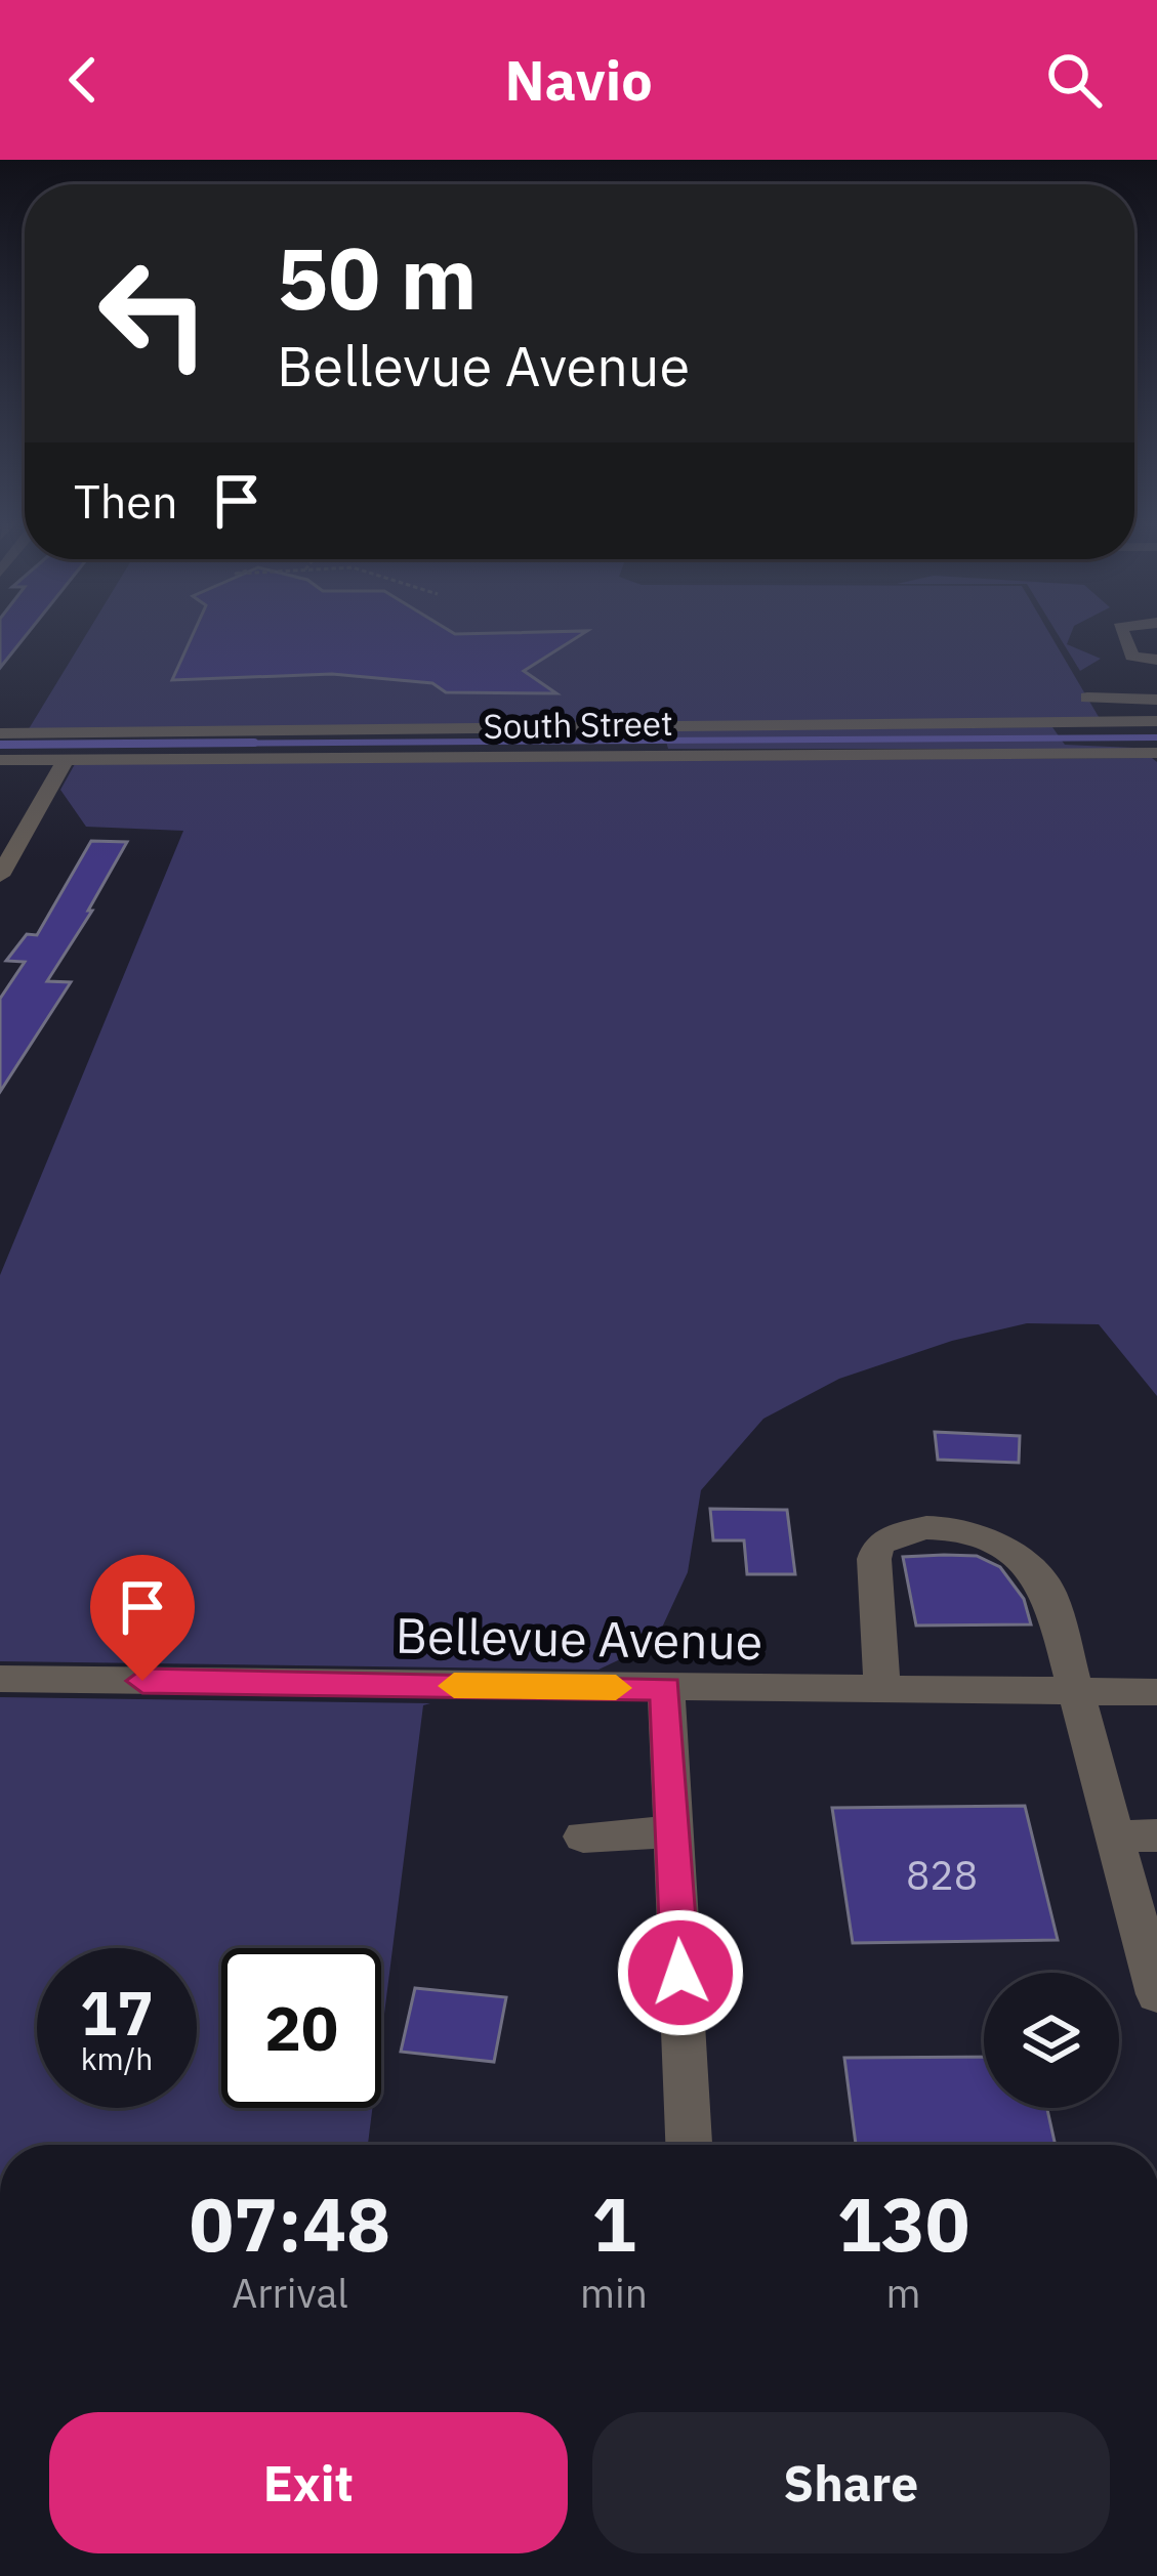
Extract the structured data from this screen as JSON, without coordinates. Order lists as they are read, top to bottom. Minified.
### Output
{"streets":{"street":["South Street","Bellevue Avenue"]},"house_numbers":["828"],"page":{"header":"Navio","turn":["50 m","Bellevue Avenue"],"then":"Then","speed":"17 km/h","limit":"20","eta":["07:48","Arrival","1","min","130","m"],"buttons":["Exit","Share"]}}
